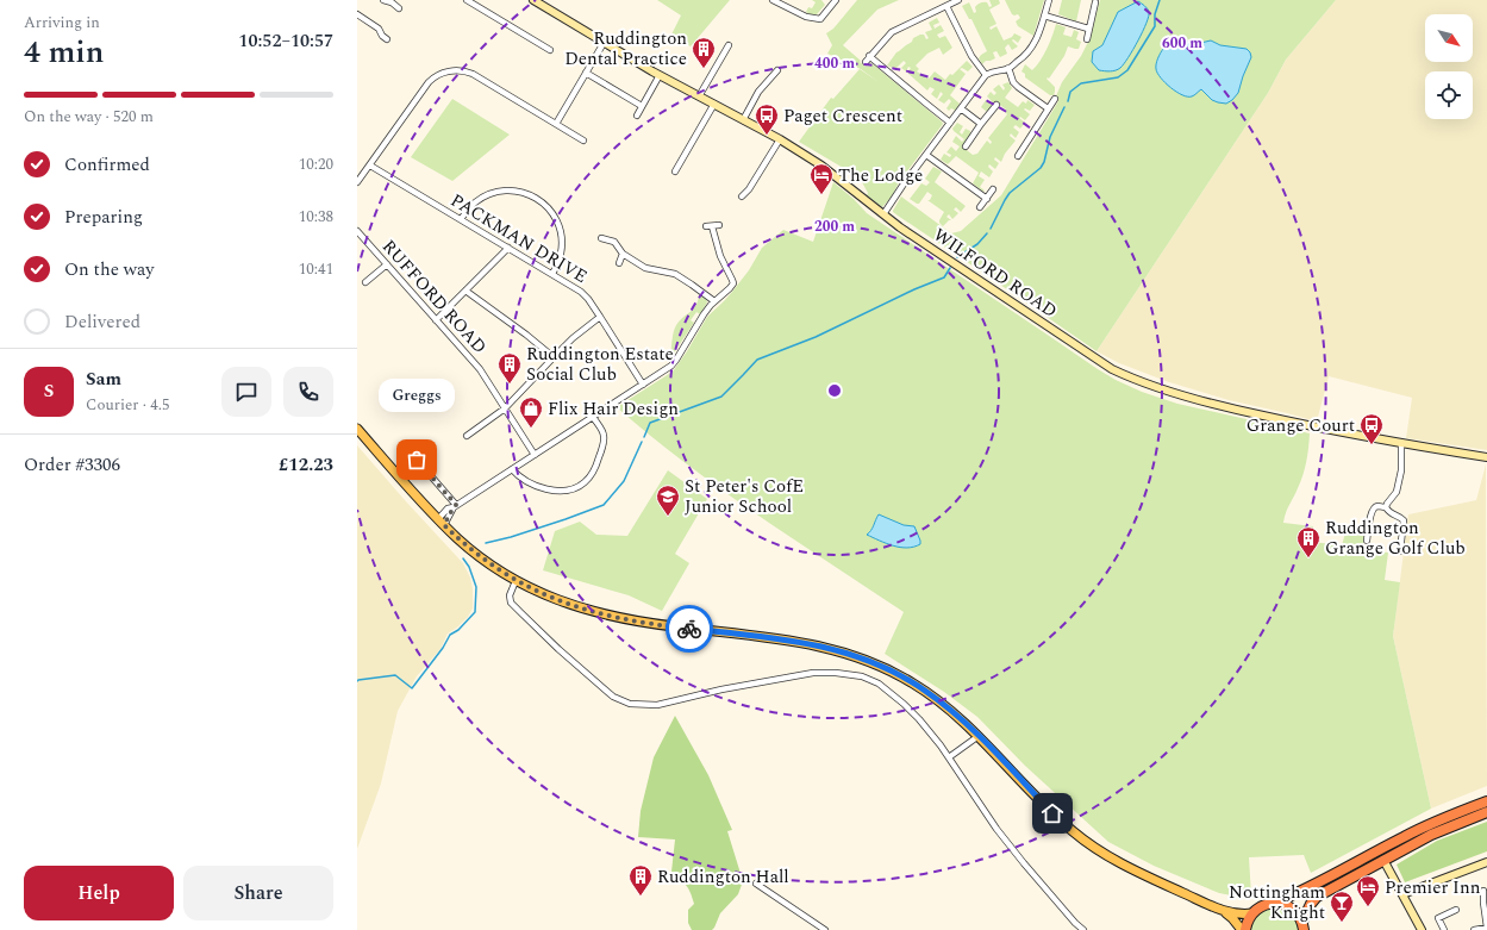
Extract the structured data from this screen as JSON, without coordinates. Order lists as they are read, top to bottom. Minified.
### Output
{"streets":{"main road":["WILFORD ROAD"],"street":["PACKMAN DRIVE","RUFFORD ROAD"]},"places":{"building":["Ruddington Dental Practice","Ruddington Estate Social Club","Ruddington Grange Golf Club","Ruddington Hall"],"bus stop":["Paget Crescent","Grange Court"],"hotel":["The Lodge","Premier Inn"],"shop":["Flix Hair Design"],"other":["Greggs"],"school or university":["St Peter's CofE Junior School"],"bar":["Nottingham Knight"]},"north":"bottom right","page":{"heading":["4 min","Arriving in","10:52–10:57"],"panel":["Sam","Courier · 4.5","Order #3306","£12.23"],"bar":"On the way · 520 m","list":[["Confirmed","10:20"],["Preparing","10:38"],["On the way","10:41"],"Delivered"],"round":"S","bubble":"Greggs","buttons":["Help","Share"]},"rings":["600 m","400 m","200 m"]}
